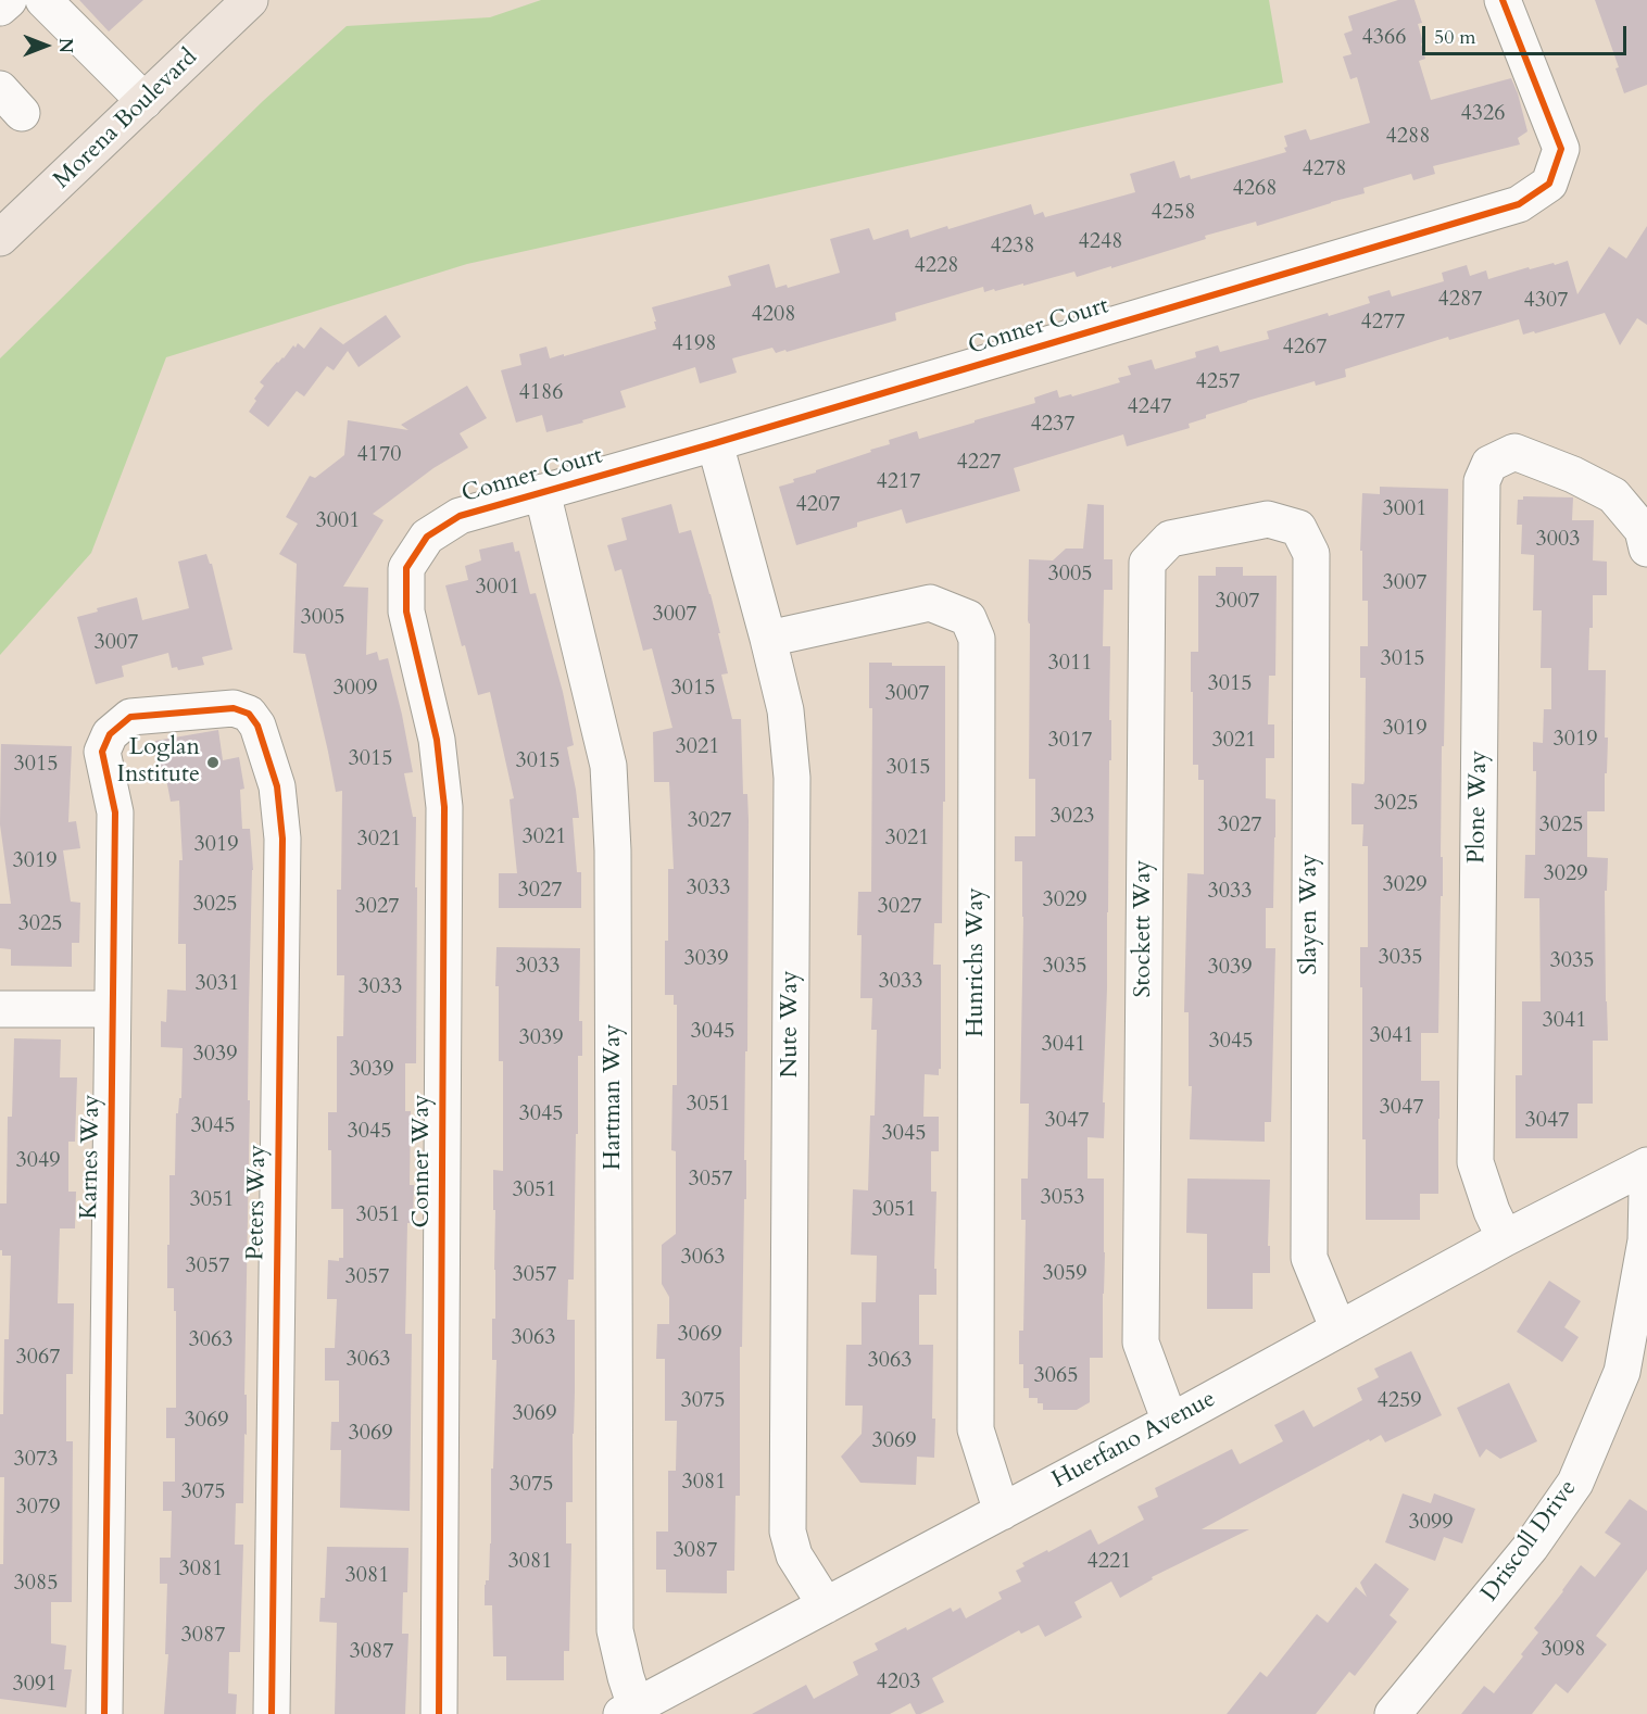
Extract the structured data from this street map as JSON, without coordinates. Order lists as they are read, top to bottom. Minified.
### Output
{"streets":{"main road":["Morena Boulevard"],"street":["Conner Court","Plone Way","Slayen Way","Stockett Way","Hunrichs Way","Nute Way","Hartman Way","Karnes Way","Conner Way","Peters Way","Huerfano Avenue","Driscoll Drive"]},"crossings":[["Conner Court","Nute Way"],["Conner Court","Hartman Way"],["Conner Court","Conner Way"],["Plone Way","Huerfano Avenue"],["Slayen Way","Stockett Way"],["Slayen Way","Huerfano Avenue"],["Stockett Way","Huerfano Avenue"],["Hunrichs Way","Nute Way"],["Hunrichs Way","Huerfano Avenue"],["Nute Way","Huerfano Avenue"],["Hartman Way","Huerfano Avenue"],["Karnes Way","Peters Way"]],"places":["Loglan Institute"],"house_numbers":["4366","4326","4288","4278","4268","4258","4248","4238","4228","4287","4307","4208","4277","4198","4267","4257","4186","4247","4237","4170","4227","4217","4207","3001","3001","3003","3005","3007","3001","3007","3007","3005","3007","3015","3011","3015","3009","3015","3007","3019","3019","3017","3021","3021","3015","3015","3015","3015","3025","3023","3027","3027","3025","3021","3021","3021","3019","3019","3029","3029","3033","3027","3033","3029","3025","3027","3027","3025","3035","3039","3035","3033","3035","3039","3033","3031","3033","3041","3045","3041","3039","3045","3041","3039","3039","3051","3047","3045","3047","3047","3045","3045","3045","3049","3057","3051","3053","3051","3051","3051","3063","3057","3059","3057","3057","3069","3063","3063","3067","3063","3063","3065","3075","4259","3069","3069","3069","3069","3073","3081","3075","3075","3079","3099","3087","3081","4221","3081","3081","3085","3087","3098","3087","4203","3091"],"scale_bar":"50 m","north":"right"}
